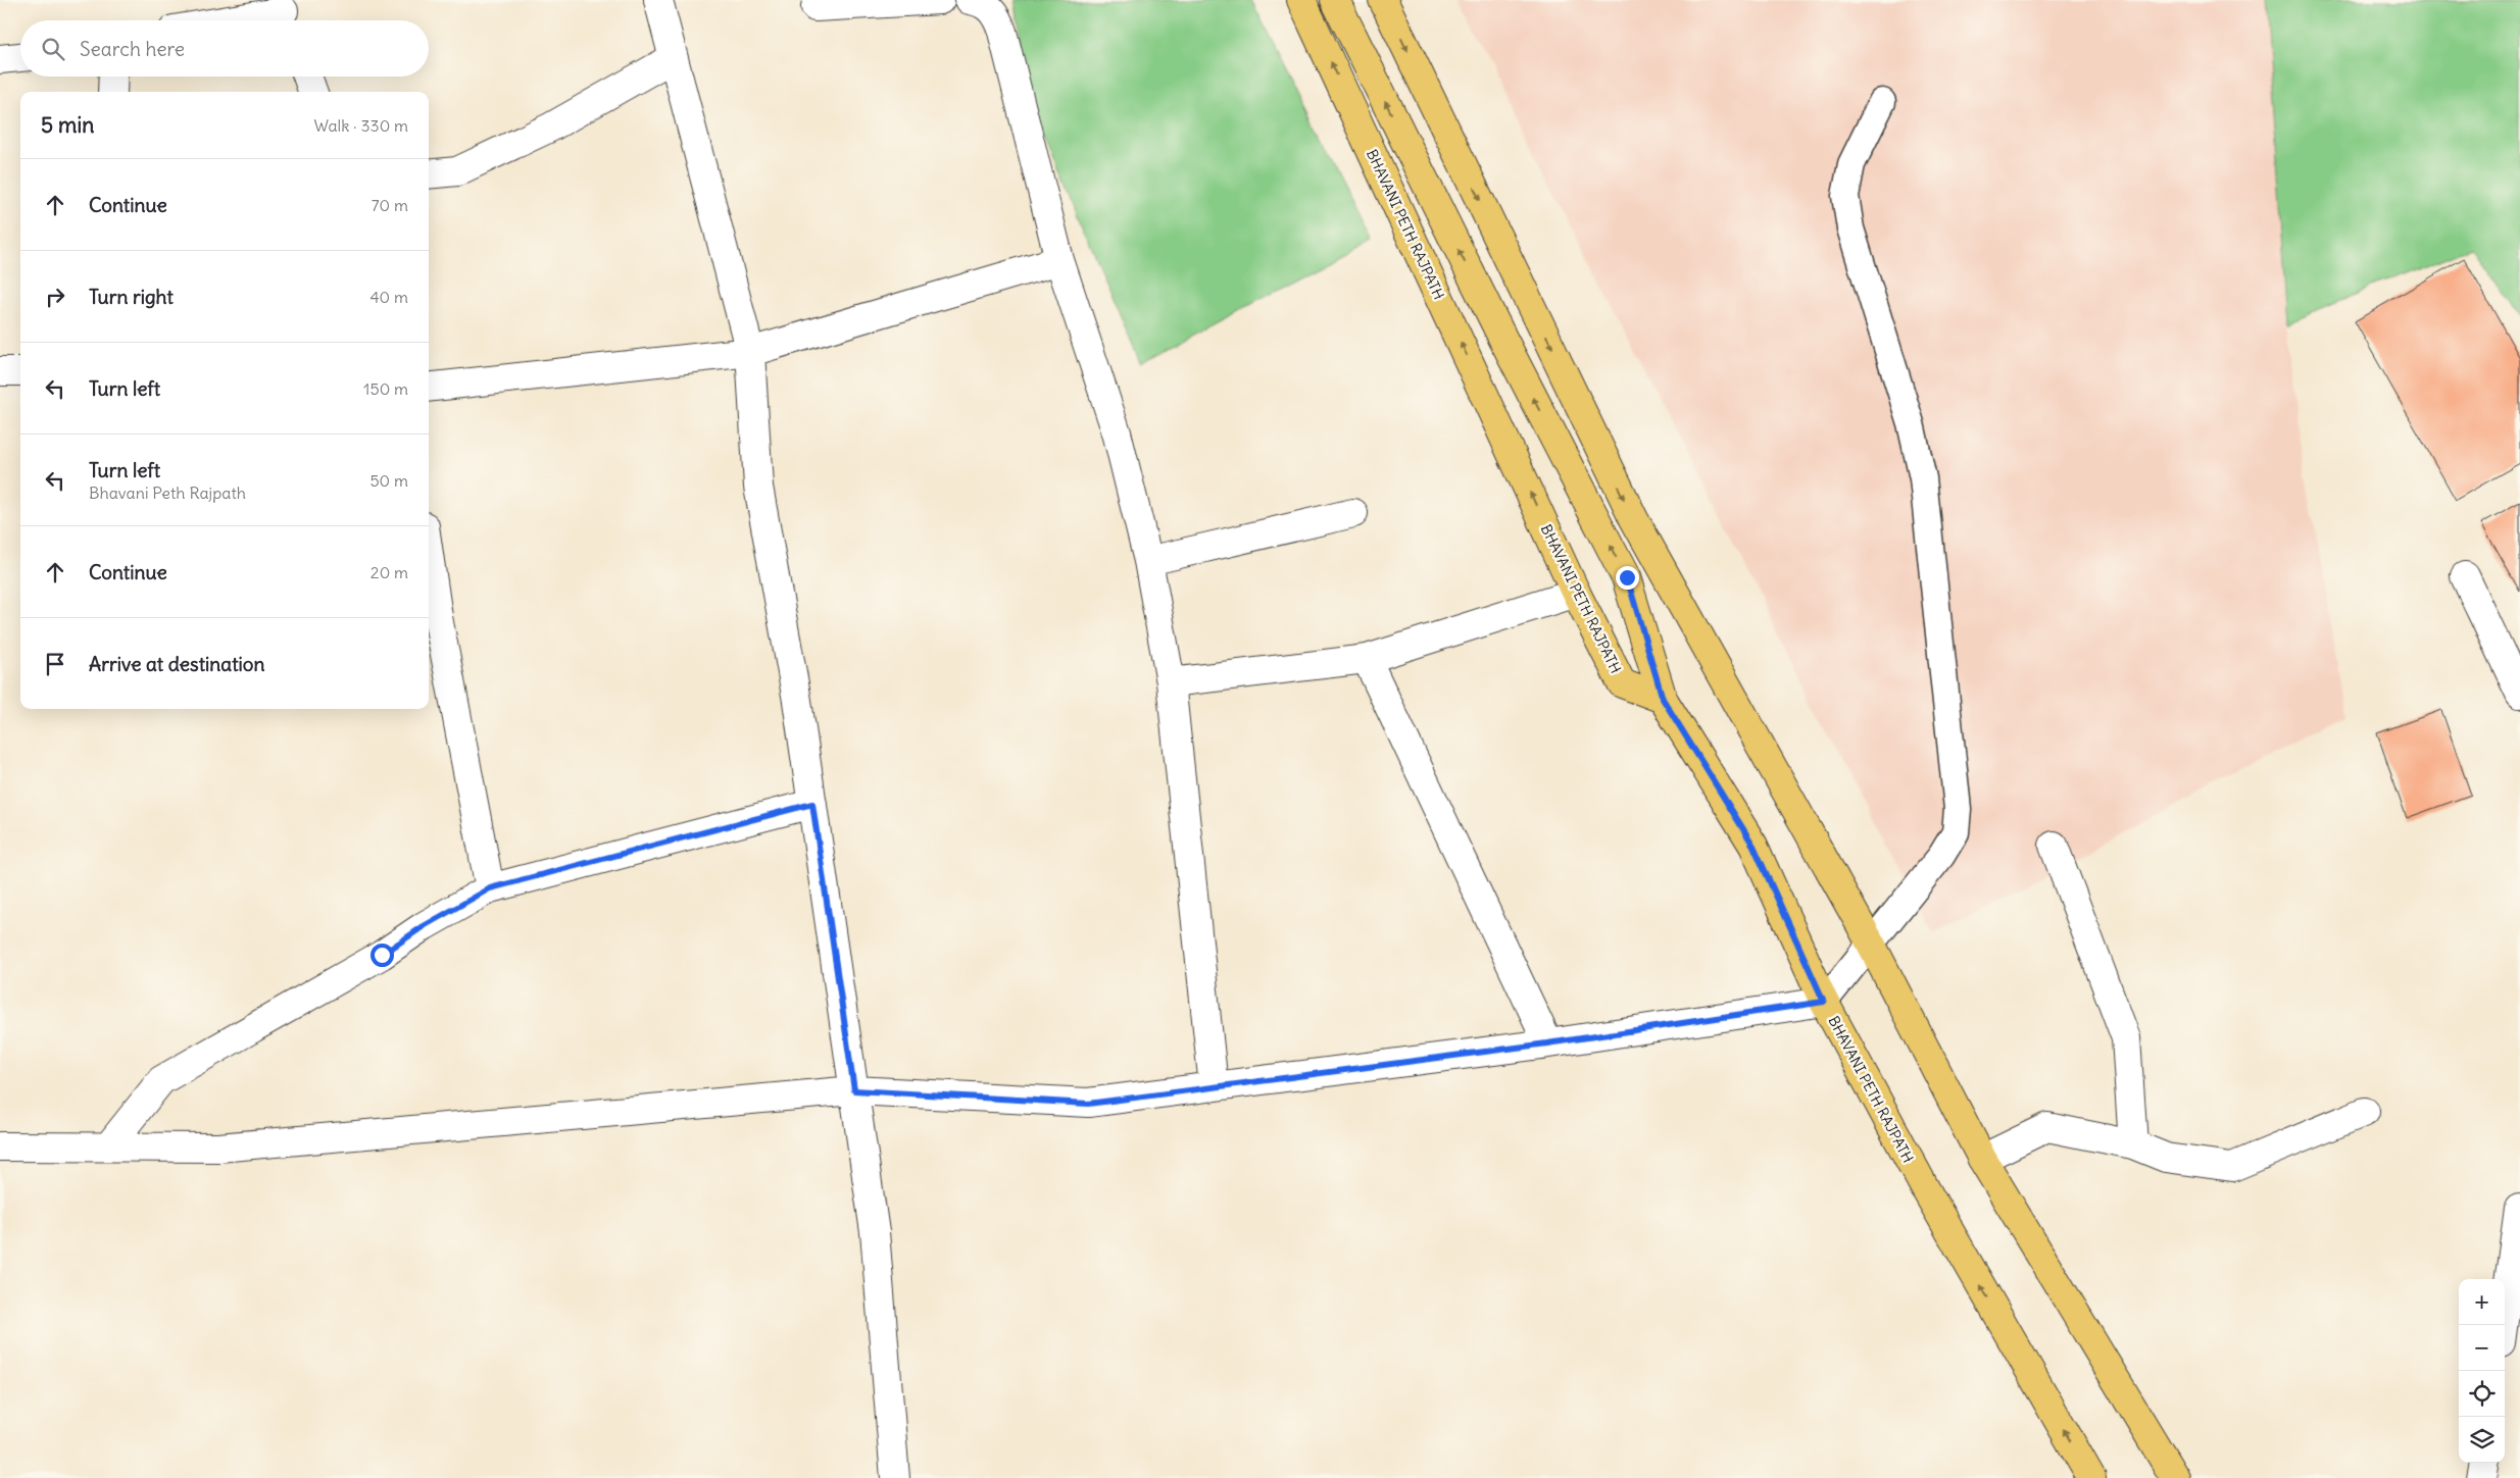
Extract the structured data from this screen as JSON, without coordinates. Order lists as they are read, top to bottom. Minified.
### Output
{"streets":{"main road":["BHAVANI PETH RAJPATH"]},"page":{"search":"Search here","heading":["5 min","Walk · 330 m"],"list":[["Continue","70 m"],["Turn right","40 m"],["Turn left","150 m"],["Turn left","Bhavani Peth Rajpath","50 m"],["Continue","20 m"],"Arrive at destination"],"map_buttons":["+","−"]}}
